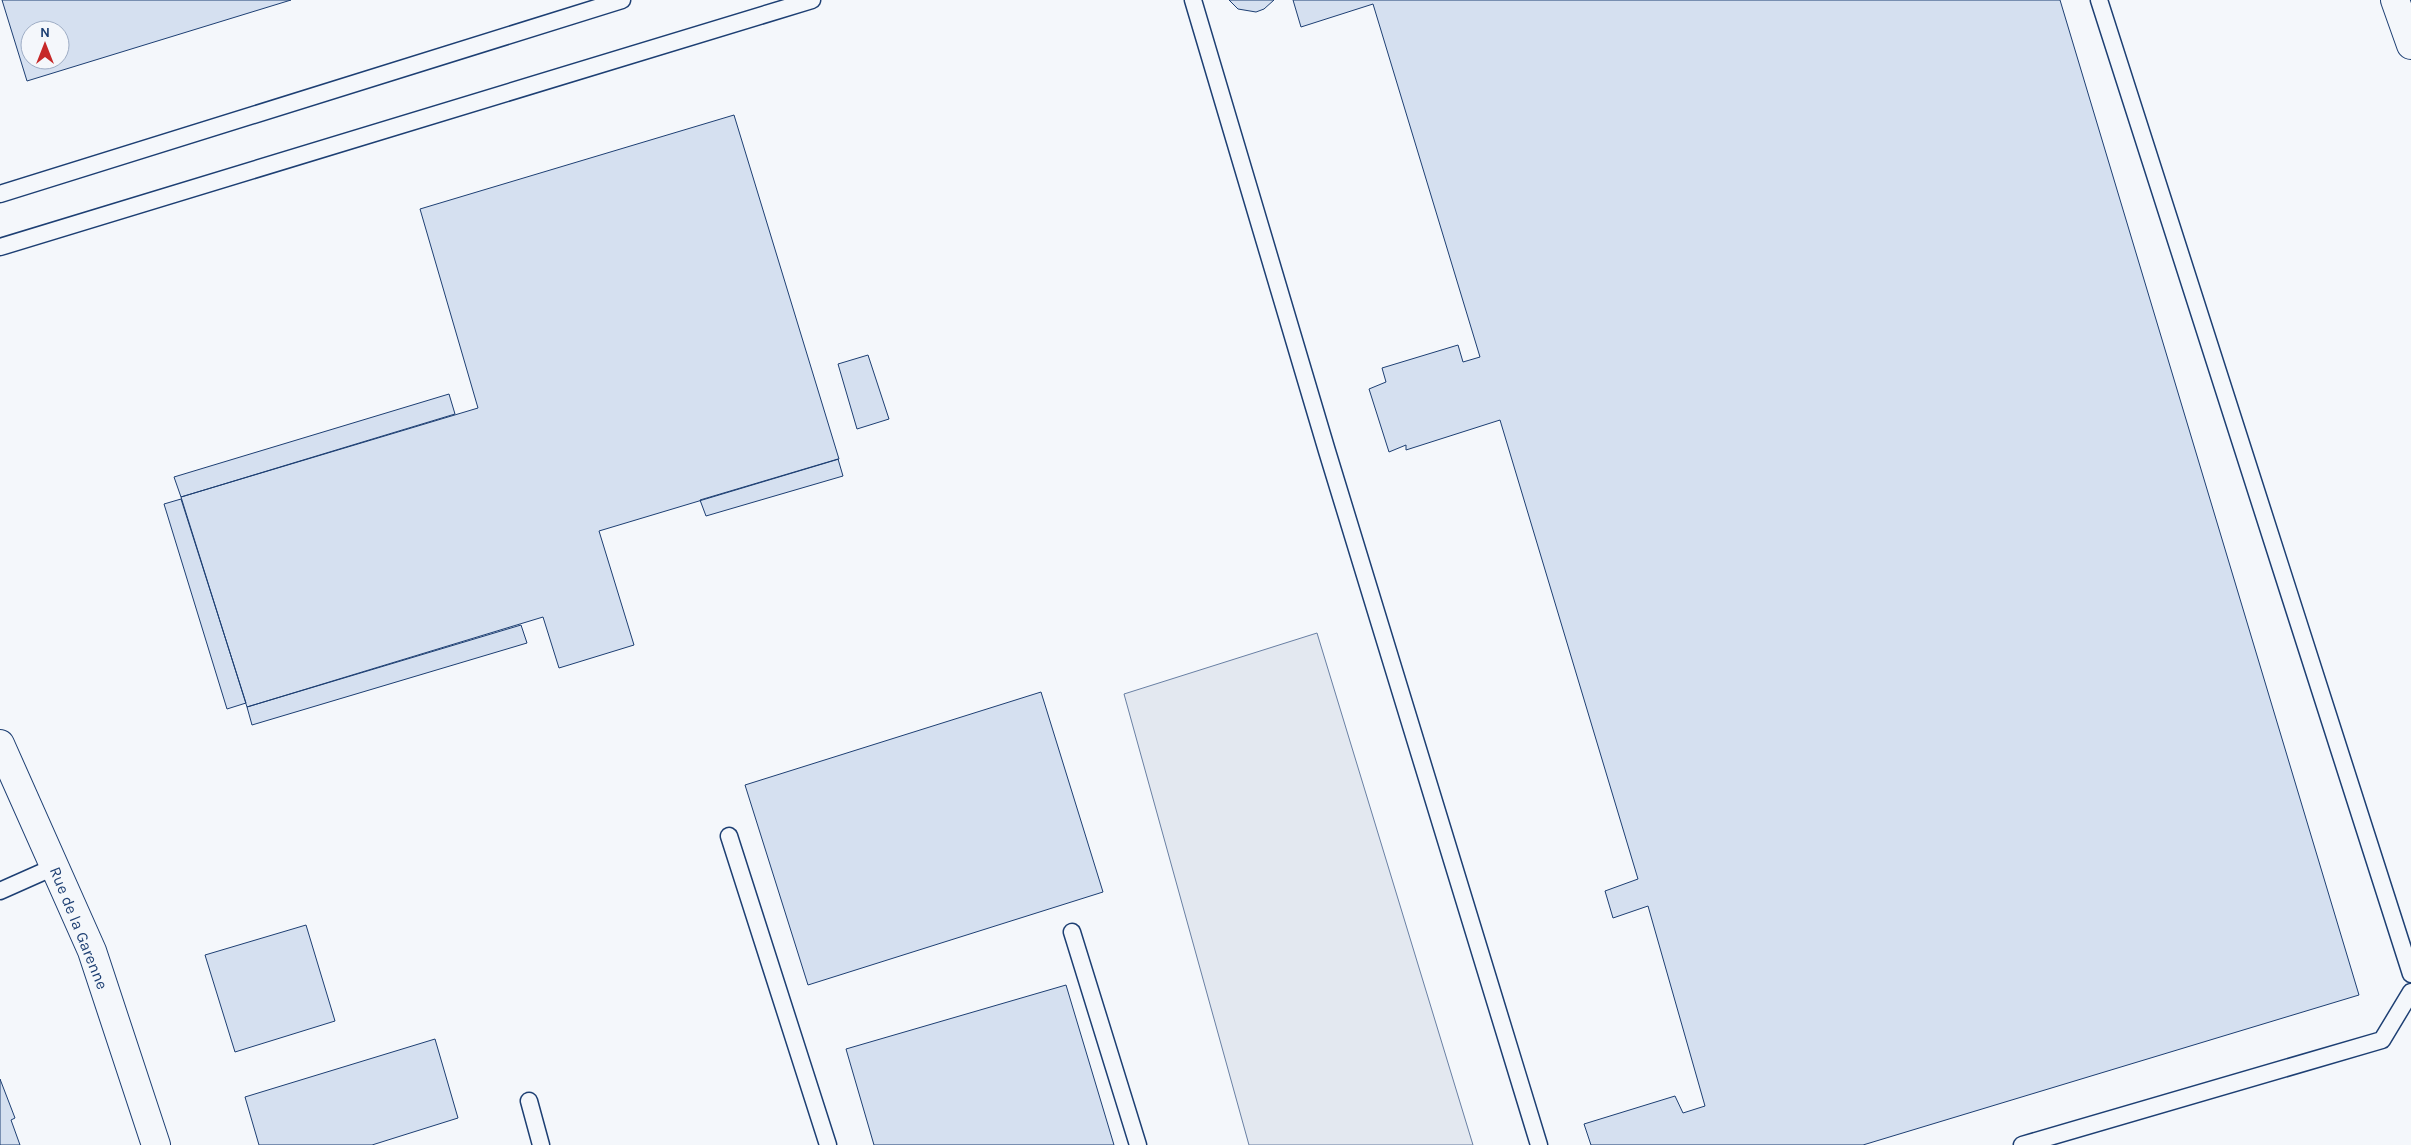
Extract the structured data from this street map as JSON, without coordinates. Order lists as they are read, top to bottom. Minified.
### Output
{"streets":{"street":["Rue de la Garenne"]},"north":"top"}
